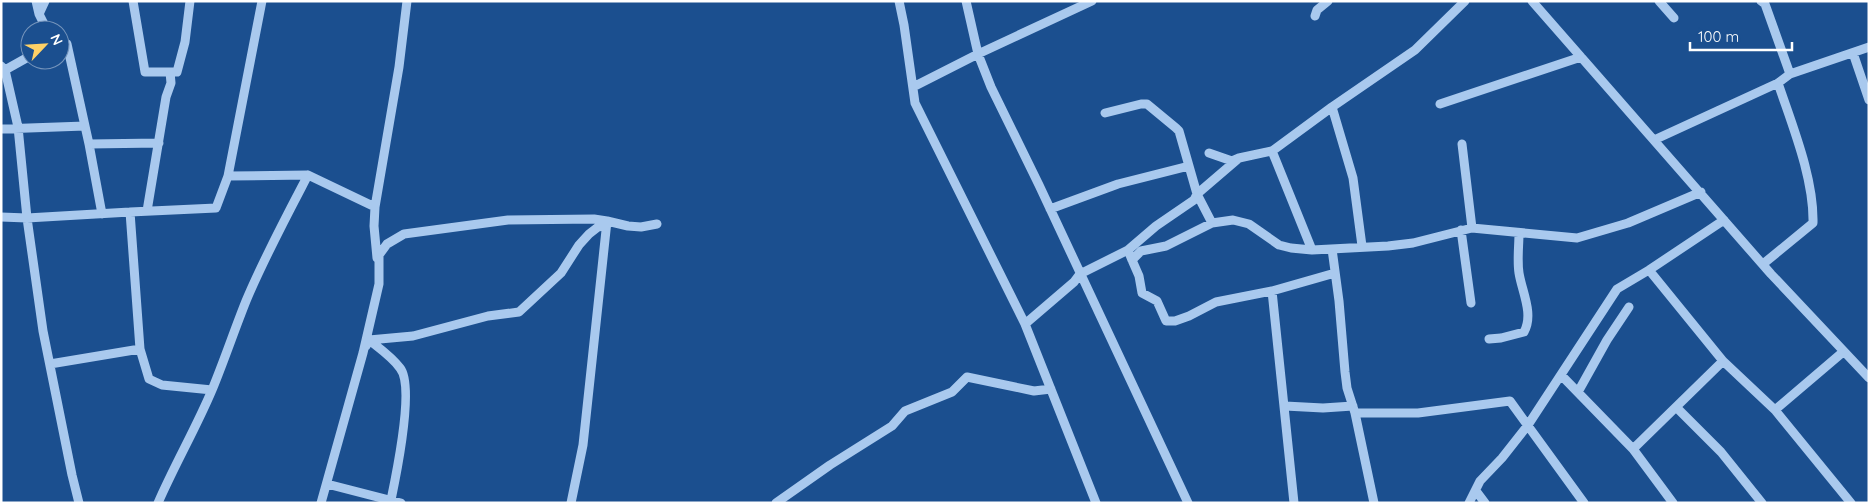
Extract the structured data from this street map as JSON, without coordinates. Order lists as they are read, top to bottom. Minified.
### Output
{"scale_bar":"100 m","north":"top right"}
